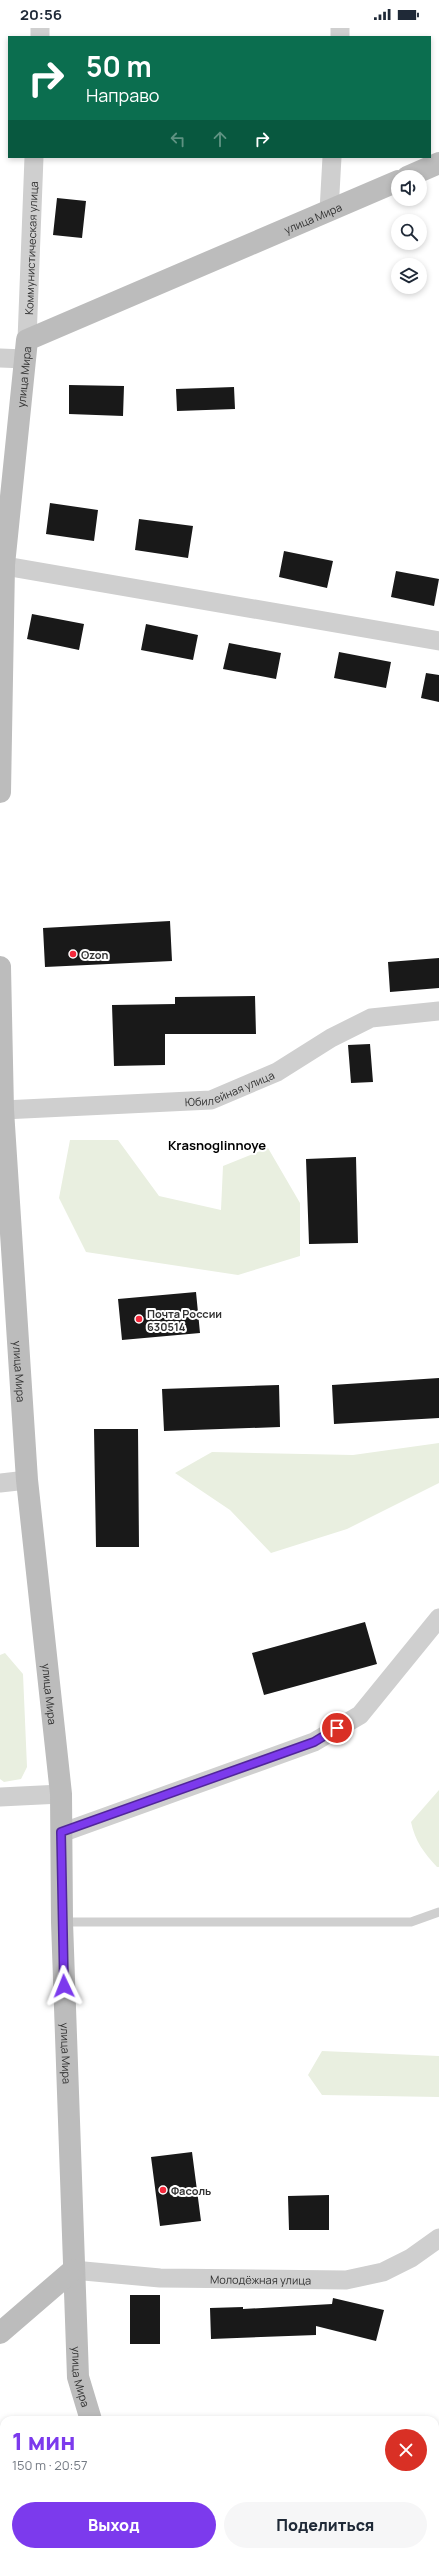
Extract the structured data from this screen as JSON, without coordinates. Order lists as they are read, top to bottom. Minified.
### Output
{"streets":{"street":["улица Мира","Коммунистическая улица","Юбилейная улица","Молодёжная улица"]},"crossings":[["улица Мира","Коммунистическая улица"],["улица Мира","Юбилейная улица"],["улица Мира","Молодёжная улица"]],"districts":["Krasnoglinnoye"],"places":["Ozon","Почта России 630514","Фасоль"],"page":{"status":"20:56","turn":["50 m","Направо"],"heading":["1 мин","150 m · 20:57"],"buttons":["Выход","Поделиться"]}}
